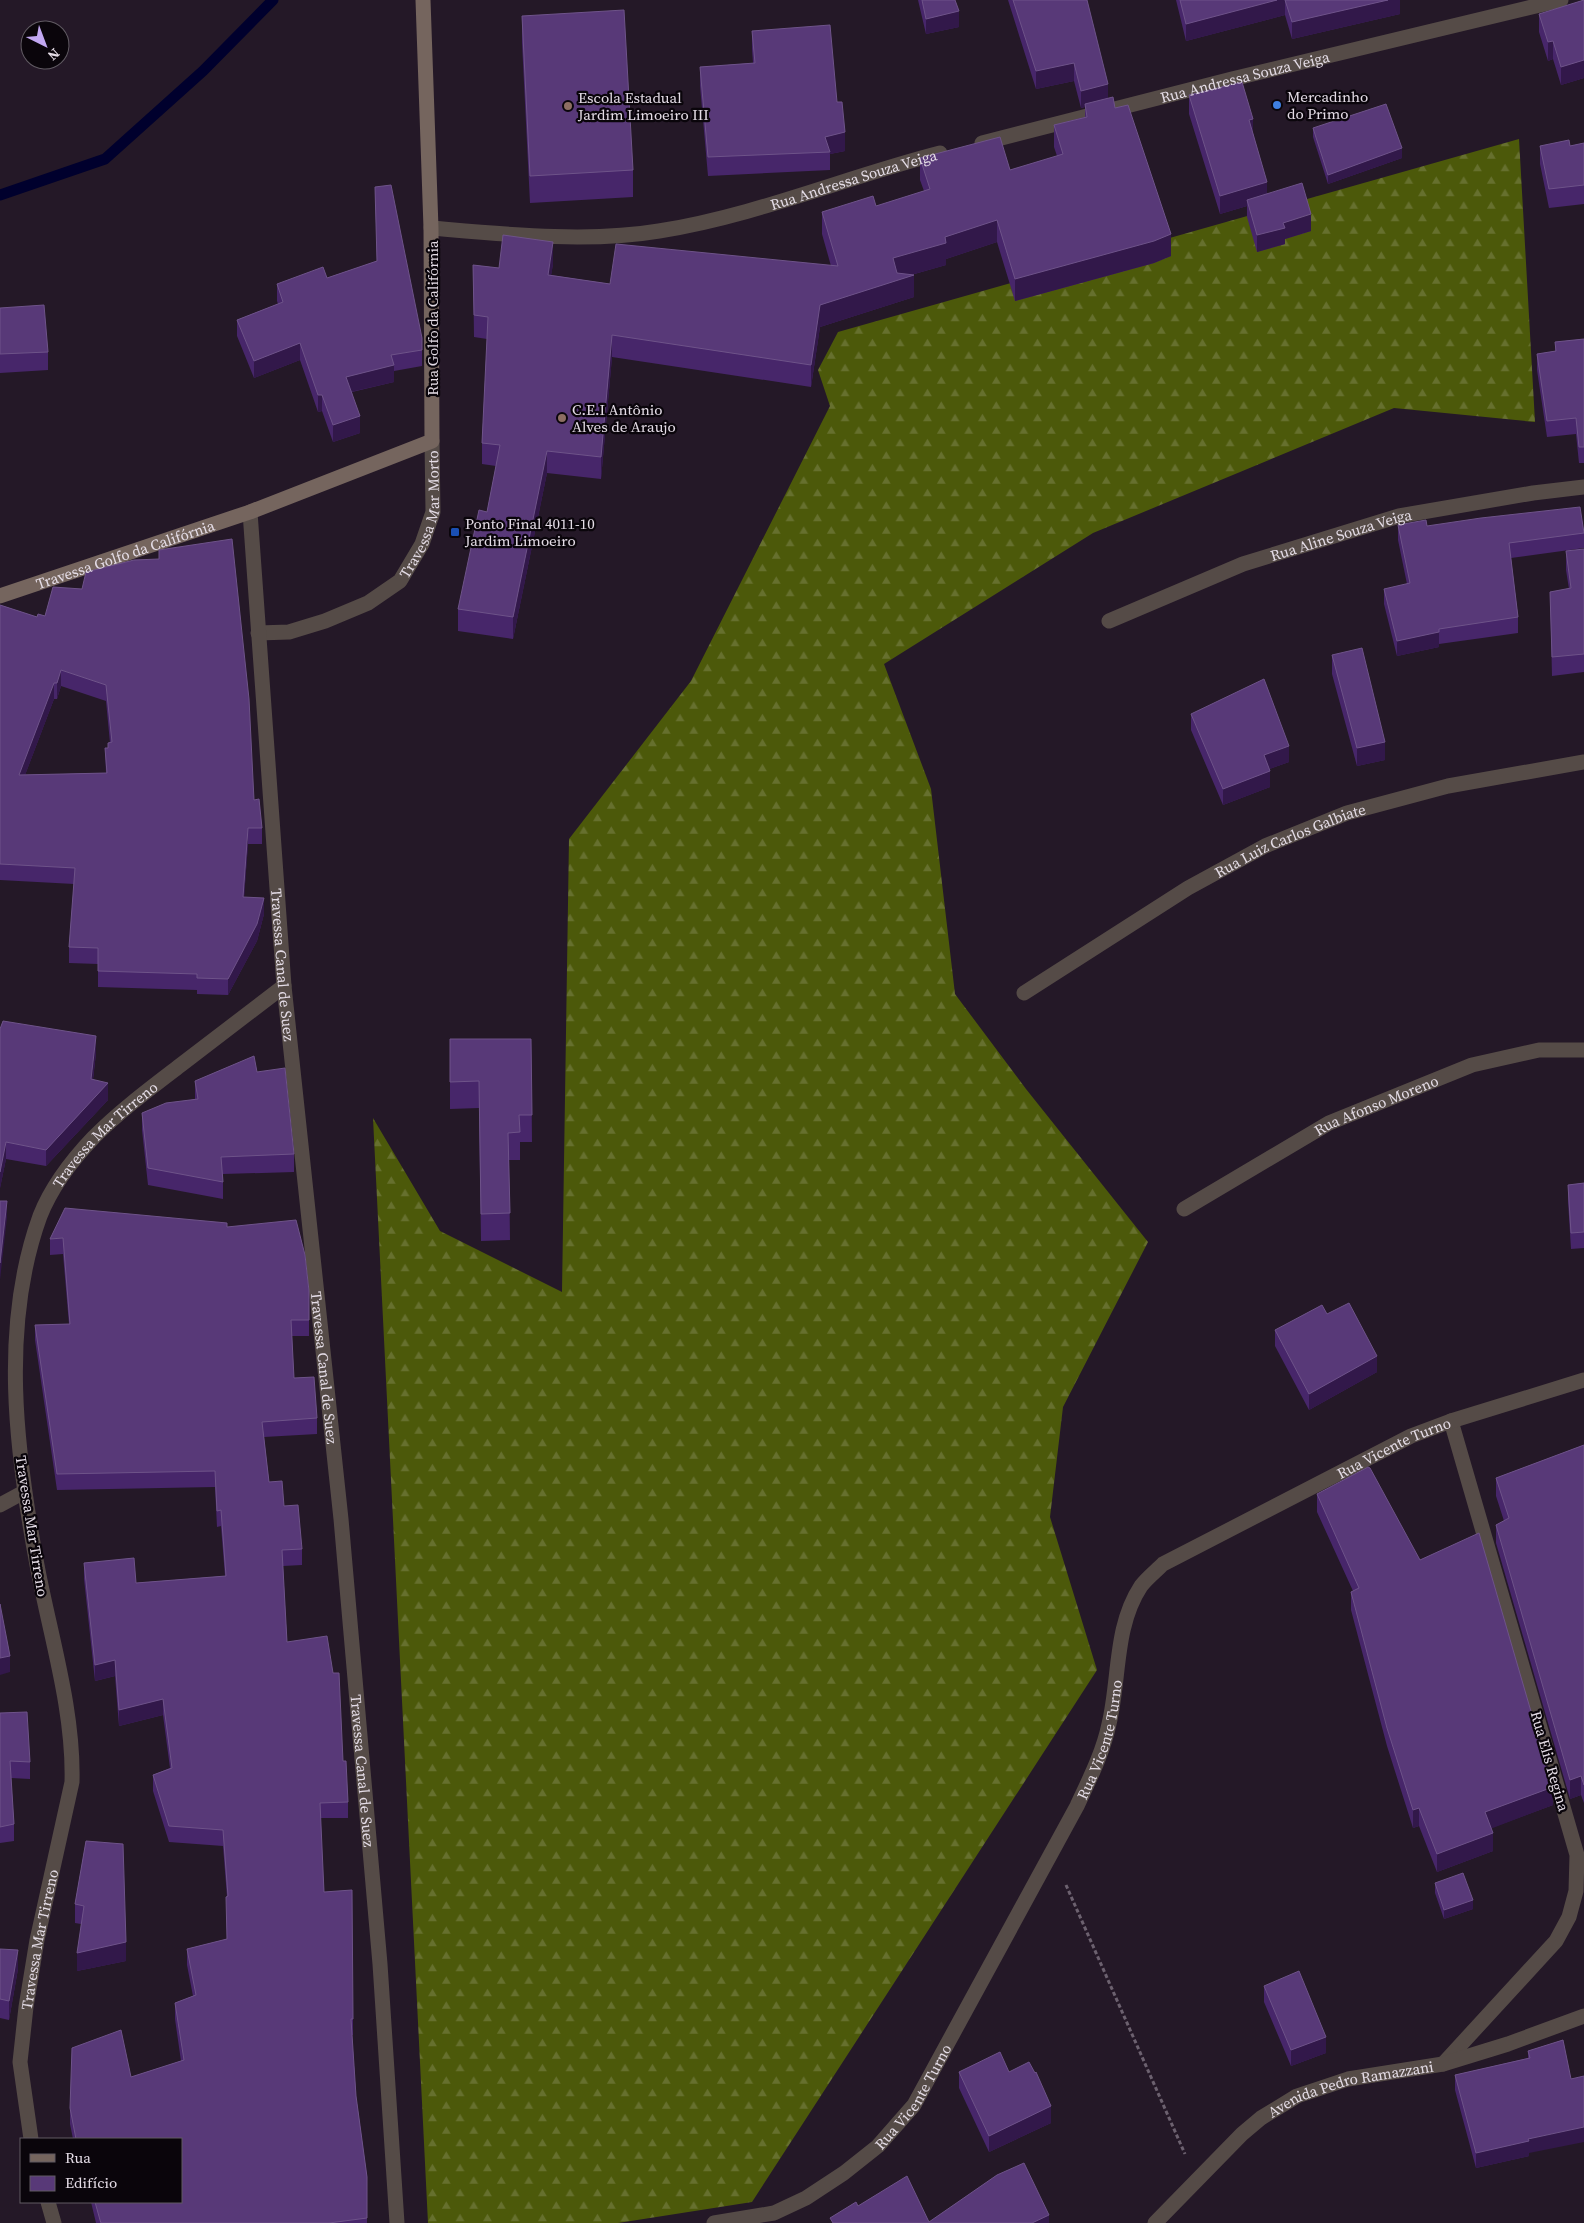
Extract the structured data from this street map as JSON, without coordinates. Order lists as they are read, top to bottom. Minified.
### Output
{"streets":{"street":["Rua Andressa Souza Veiga","Rua Golfo da Califórnia","Travessa Mar Morto","Rua Aline Souza Veiga","Travessa Golfo da Califórnia","Rua Luiz Carlos Galbiate","Travessa Canal de Suez","Rua Afonso Moreno","Travessa Mar Tirreno","Rua Vicente Turno","Rua Elis Regina","Avenida Pedro Ramazzani"]},"crossings":[["Rua Andressa Souza Veiga","Rua Golfo da Califórnia"],["Rua Golfo da Califórnia","Travessa Mar Morto"],["Travessa Mar Morto","Travessa Canal de Suez"],["Travessa Golfo da Califórnia","Travessa Canal de Suez"],["Travessa Canal de Suez","Travessa Mar Tirreno"],["Rua Vicente Turno","Rua Elis Regina"],["Rua Elis Regina","Avenida Pedro Ramazzani"]],"places":{"other":["Mercadinho do Primo","Escola Estadual Jardim Limoeiro III","C.E.I Antônio Alves de Araujo"],"transit":["Ponto Final 4011-10 Jardim Limoeiro"]},"legend":["Rua","Edifício"],"north":"bottom right"}
